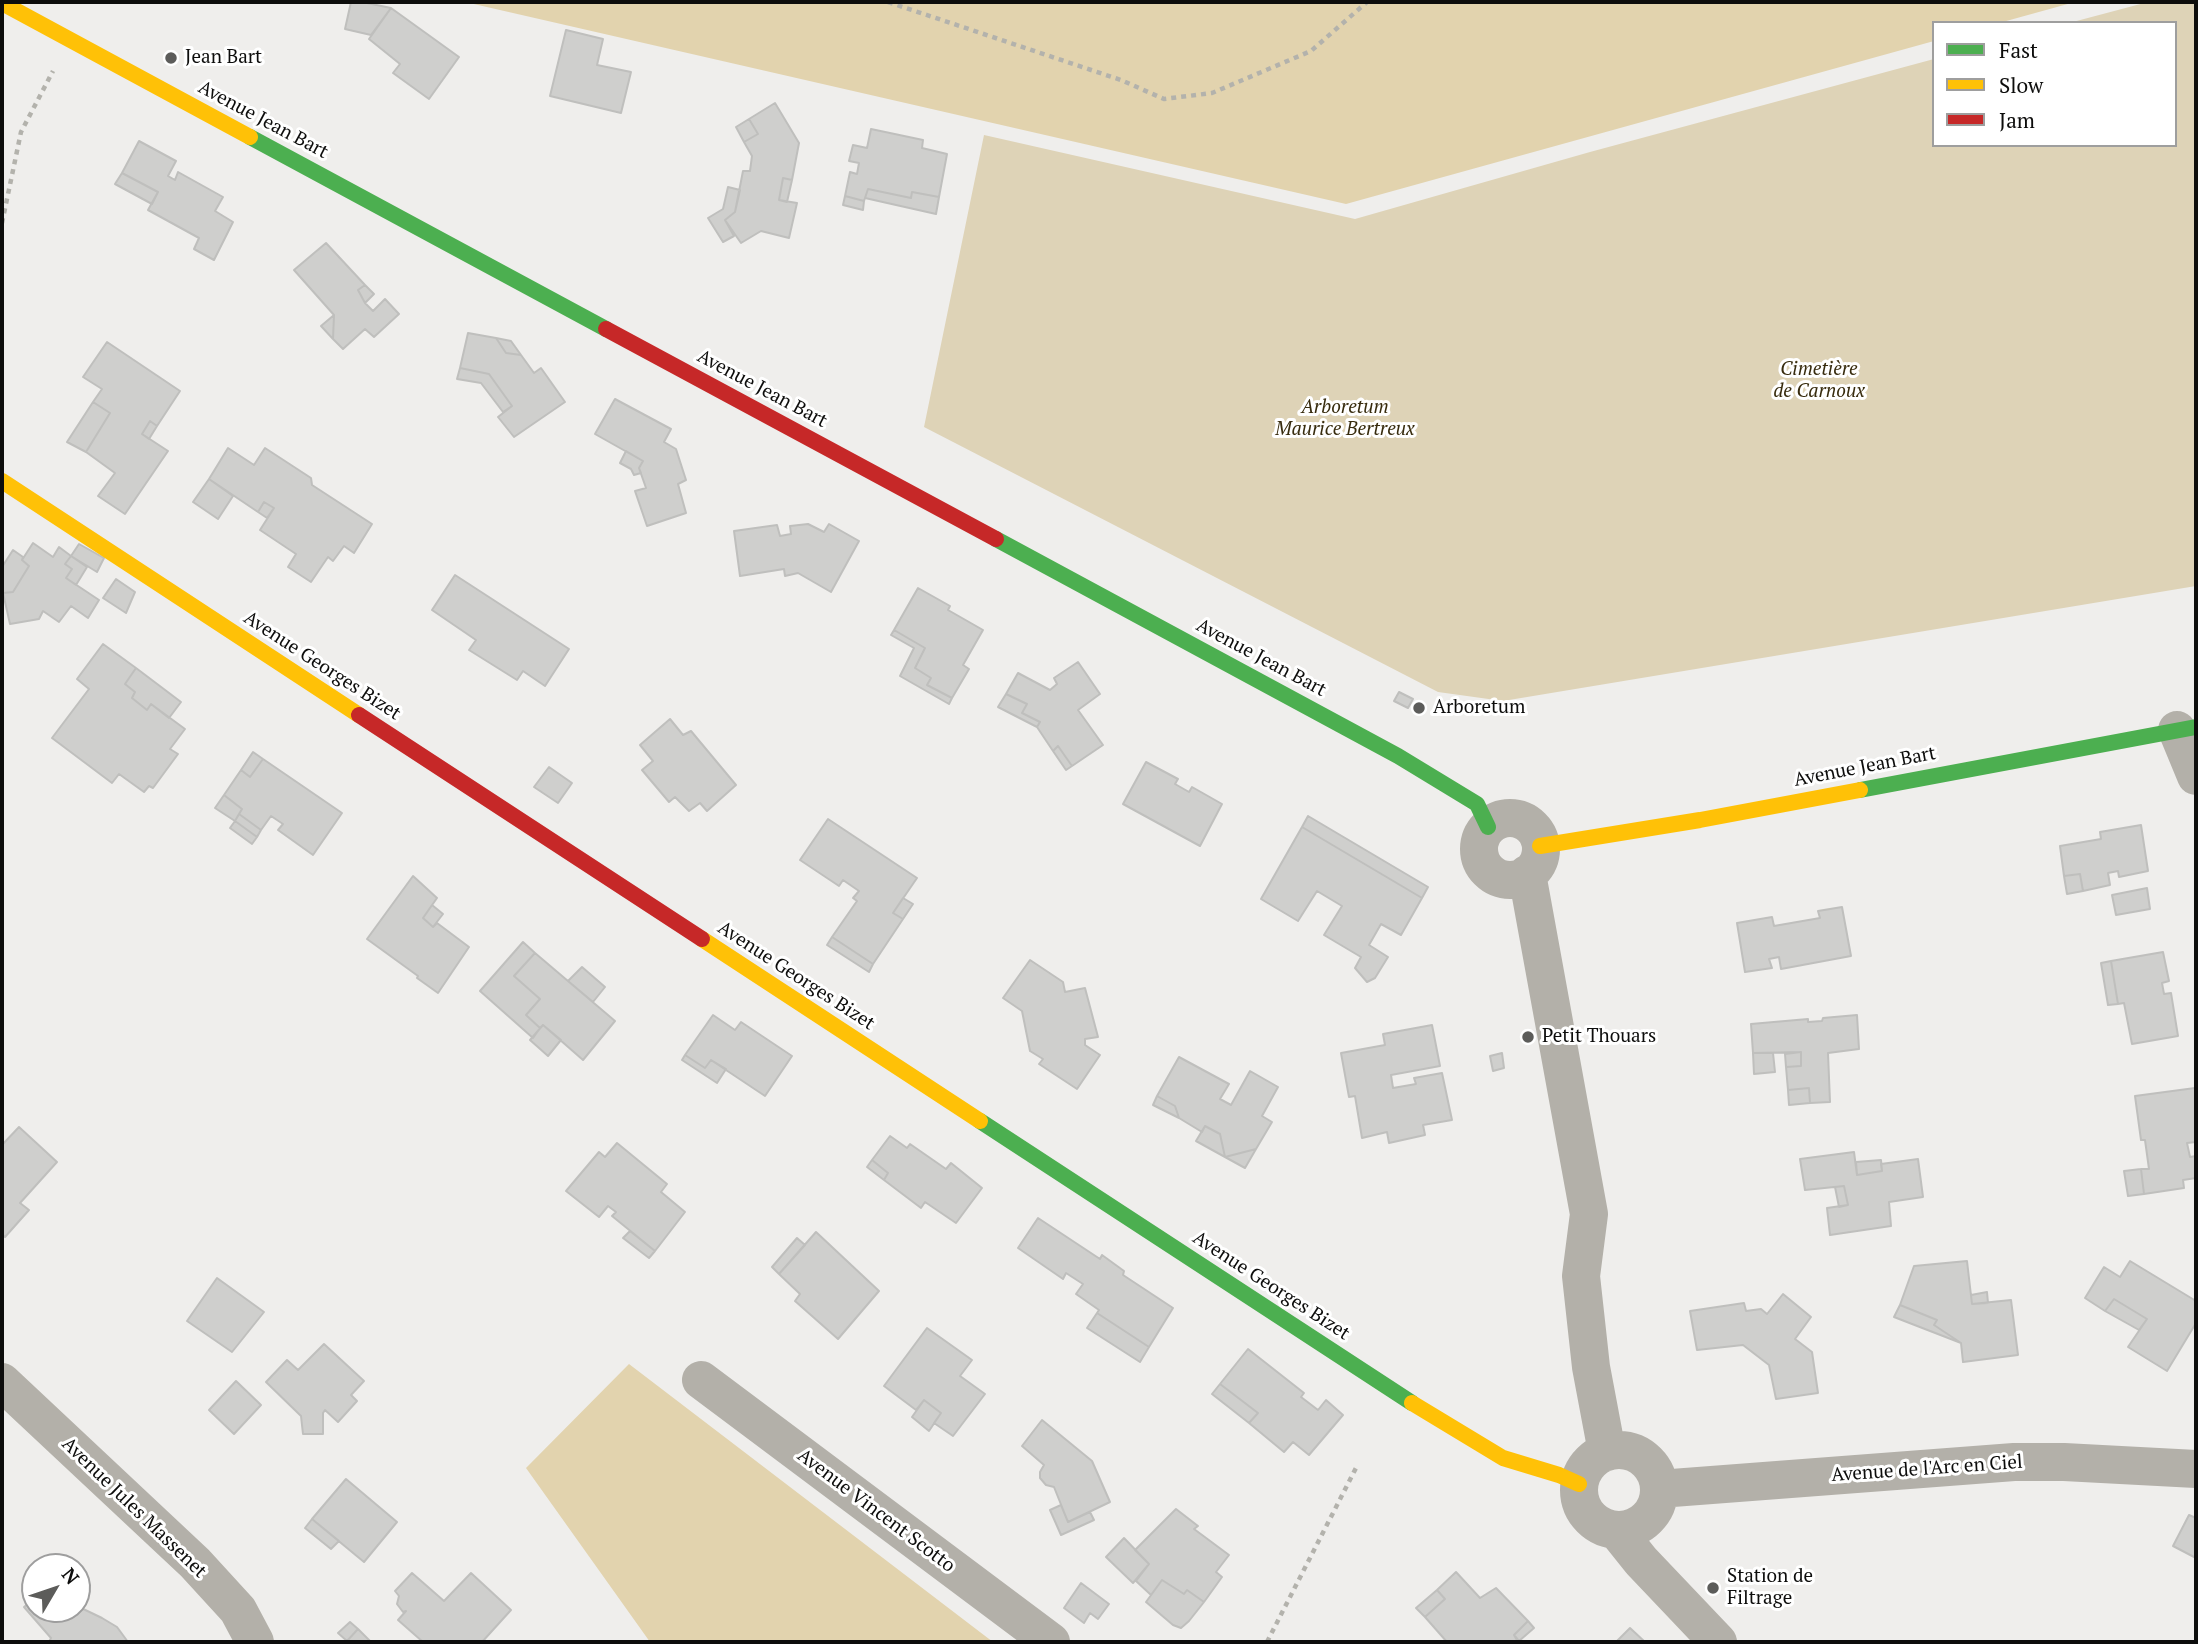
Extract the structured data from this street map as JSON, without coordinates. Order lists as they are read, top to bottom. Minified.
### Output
{"streets":{"street":["Avenue Jean Bart","Avenue Georges Bizet","Avenue de l'Arc en Ciel","Avenue Jules Massenet","Avenue Vincent Scotto"]},"crossings":[["Avenue Georges Bizet","Avenue de l'Arc en Ciel"]],"parks":["Cimetière de Carnoux","Arboretum Maurice Bertreux"],"places":["Jean Bart","Arboretum","Petit Thouars","Station de Filtrage"],"legend":["Fast","Slow","Jam"],"north":"top right"}
